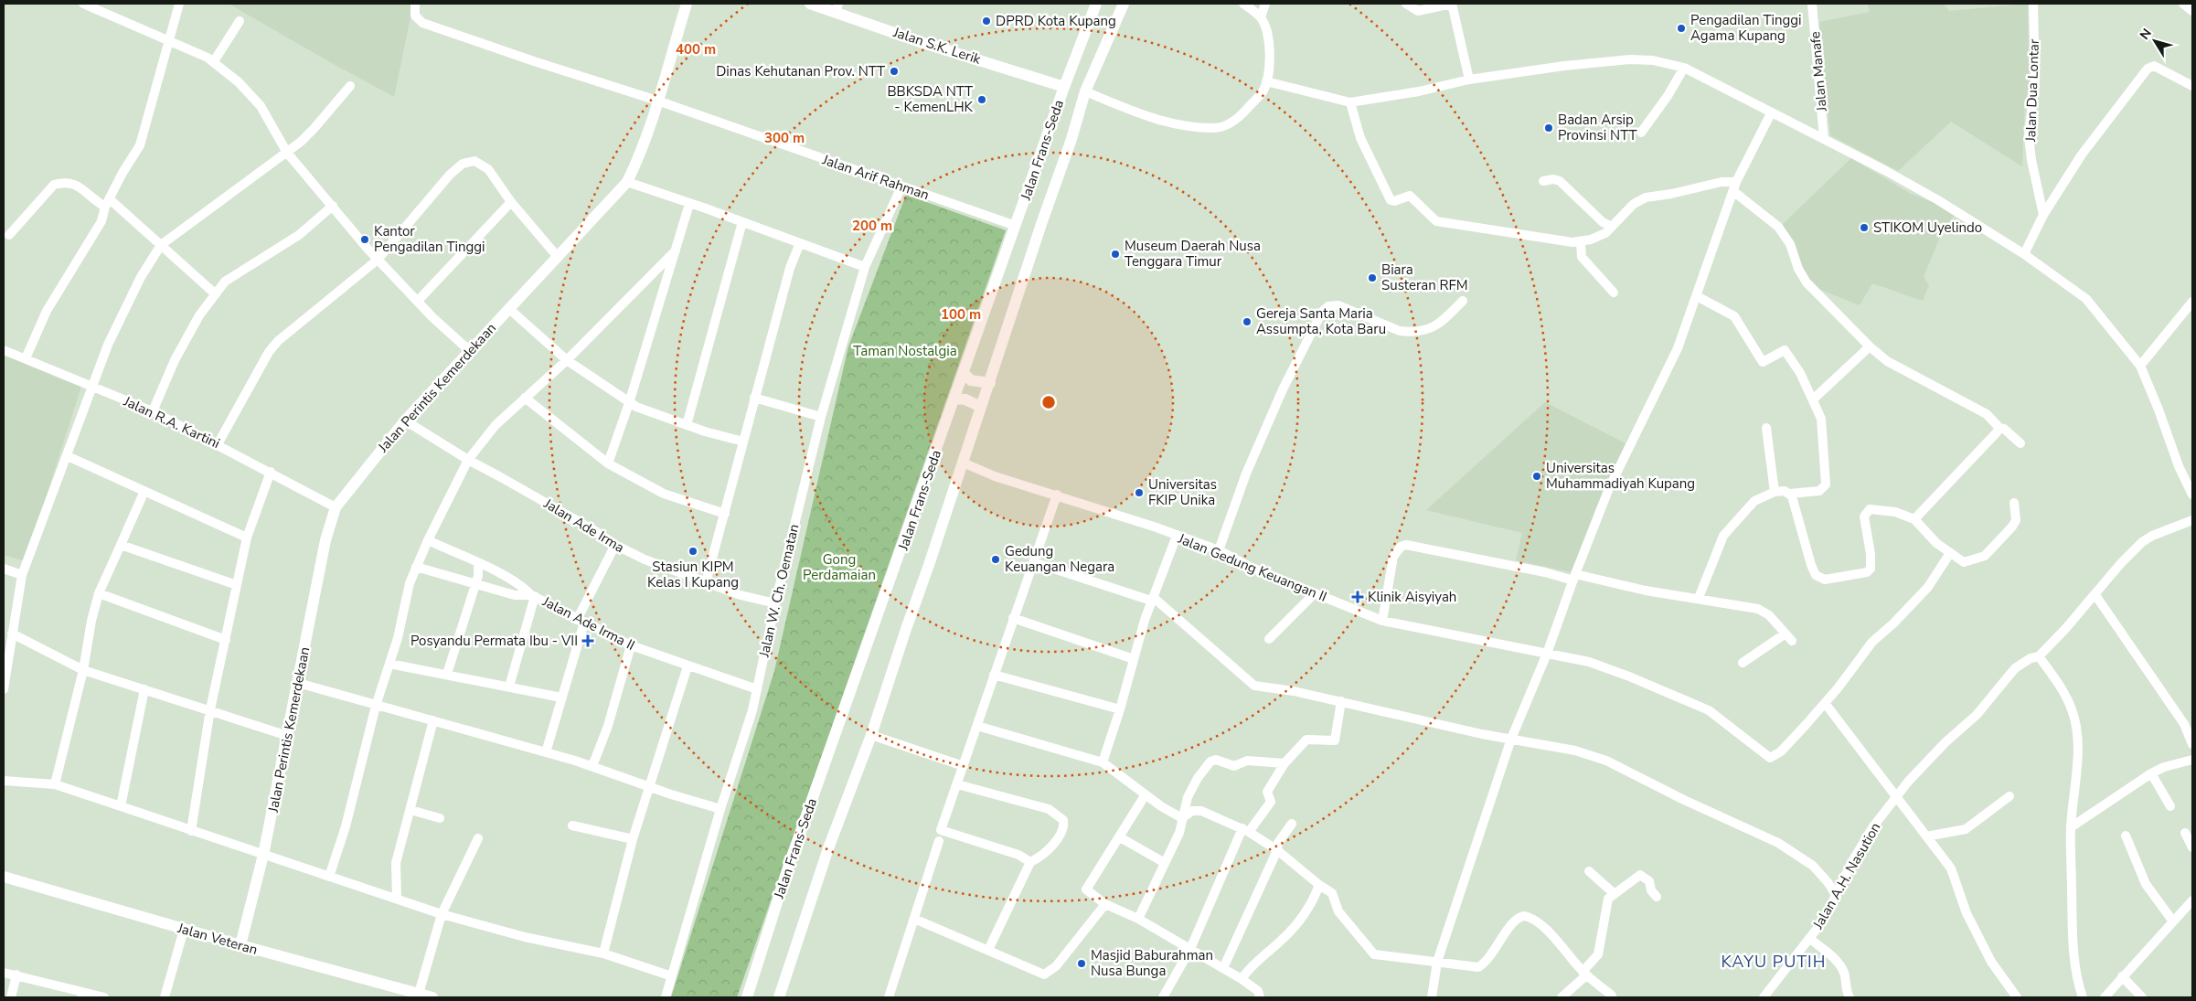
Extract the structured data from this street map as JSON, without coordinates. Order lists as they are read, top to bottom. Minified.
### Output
{"streets":{"main road":["Jalan S.K. Lerik","Jalan Frans-Seda","Jalan Perintis Kemerdekaan","Jalan Veteran"],"street":["Jalan Manafe","Jalan Dua Lontar","Jalan Arif Rahman","Jalan R.A. Kartini","Jalan Ade Irma","Jalan Gedung Keuangan II","Jalan W. Ch. Oematan","Jalan Ade Irma II","Jalan A.H. Nasution"]},"crossings":[["Jalan S.K. Lerik","Jalan Frans-Seda"],["Jalan Frans-Seda","Jalan Arif Rahman"],["Jalan Frans-Seda","Jalan Gedung Keuangan II"],["Jalan Arif Rahman","Jalan Perintis Kemerdekaan"],["Jalan Arif Rahman","Jalan W. Ch. Oematan"],["Jalan Perintis Kemerdekaan","Jalan R.A. Kartini"],["Jalan Perintis Kemerdekaan","Jalan Ade Irma"],["Jalan Perintis Kemerdekaan","Jalan Veteran"],["Jalan Ade Irma","Jalan W. Ch. Oematan"],["Jalan W. Ch. Oematan","Jalan Ade Irma II"]],"districts":["KAYU PUTIH"],"parks":["Taman Nostalgia","Gong Perdamaian"],"places":{"other":["DPRD Kota Kupang","Pengadilan Tinggi Agama Kupang","Dinas Kehutanan Prov. NTT","BBKSDA NTT - KemenLHK","Badan Arsip Provinsi NTT","STIKOM Uyelindo","Kantor Pengadilan Tinggi","Museum Daerah Nusa Tenggara Timur","Biara Susteran RFM","Gereja Santa Maria Assumpta, Kota Baru","Universitas Muhammadiyah Kupang","Universitas FKIP Unika","Stasiun KIPM Kelas I Kupang","Gedung Keuangan Negara","Masjid Baburahman Nusa Bunga"],"health":["Klinik Aisyiyah","Posyandu Permata Ibu - VII"]},"north":"top left","rings":["400 m","300 m","200 m","100 m"]}
